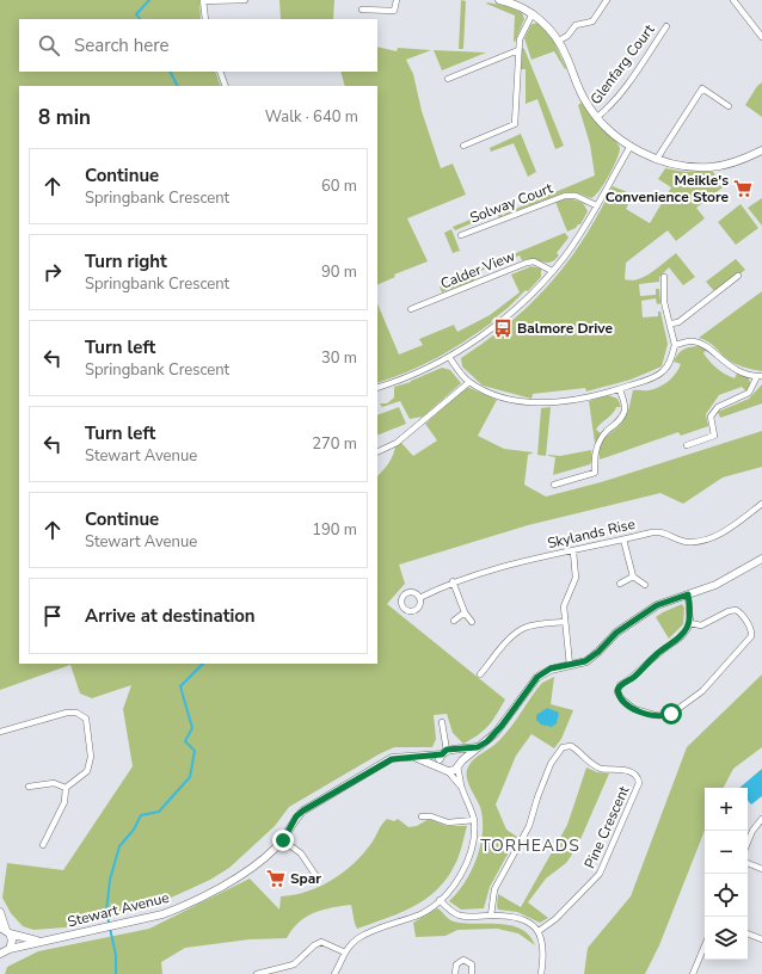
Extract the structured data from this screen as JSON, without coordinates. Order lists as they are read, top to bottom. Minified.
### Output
{"streets":{"street":["Glenfarg Court","Solway Court","Calder View","Skylands Rise","Pine Crescent","Stewart Avenue"]},"districts":["TORHEADS"],"places":{"supermarket":["Meikle's Convenience Store","Spar"],"bus stop":["Balmore Drive"]},"page":{"search":"Search here","heading":["8 min","Walk · 640 m"],"list":[["Continue","Springbank Crescent","60 m"],["Turn right","Springbank Crescent","90 m"],["Turn left","Springbank Crescent","30 m"],["Turn left","Stewart Avenue","270 m"],["Continue","Stewart Avenue","190 m"],"Arrive at destination"],"map_buttons":["+","−"]}}
